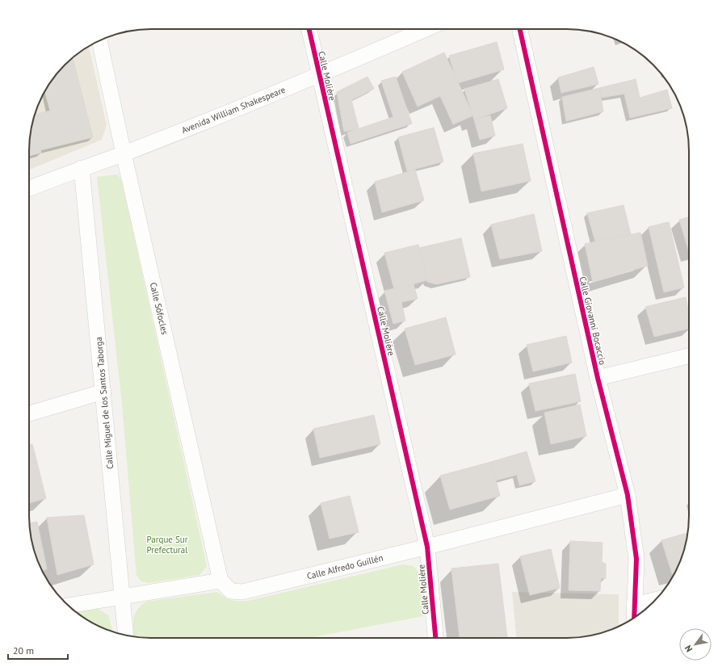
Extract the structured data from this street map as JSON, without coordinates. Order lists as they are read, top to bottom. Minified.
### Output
{"streets":{"street":["Calle Molière","Avenida William Shakespeare","Calle Sófocles","Calle Giovanni Bocaccio","Calle Miguel de los Santos Taborga","Calle Alfredo Guillén"]},"crossings":[["Calle Molière","Avenida William Shakespeare"],["Calle Molière","Calle Alfredo Guillén"],["Avenida William Shakespeare","Calle Sófocles"],["Avenida William Shakespeare","Calle Miguel de los Santos Taborga"],["Calle Sófocles","Calle Alfredo Guillén"],["Calle Giovanni Bocaccio","Calle Alfredo Guillén"]],"parks":["Parque Sur Prefectural"],"scale_bar":"20 m","north":"bottom left"}
